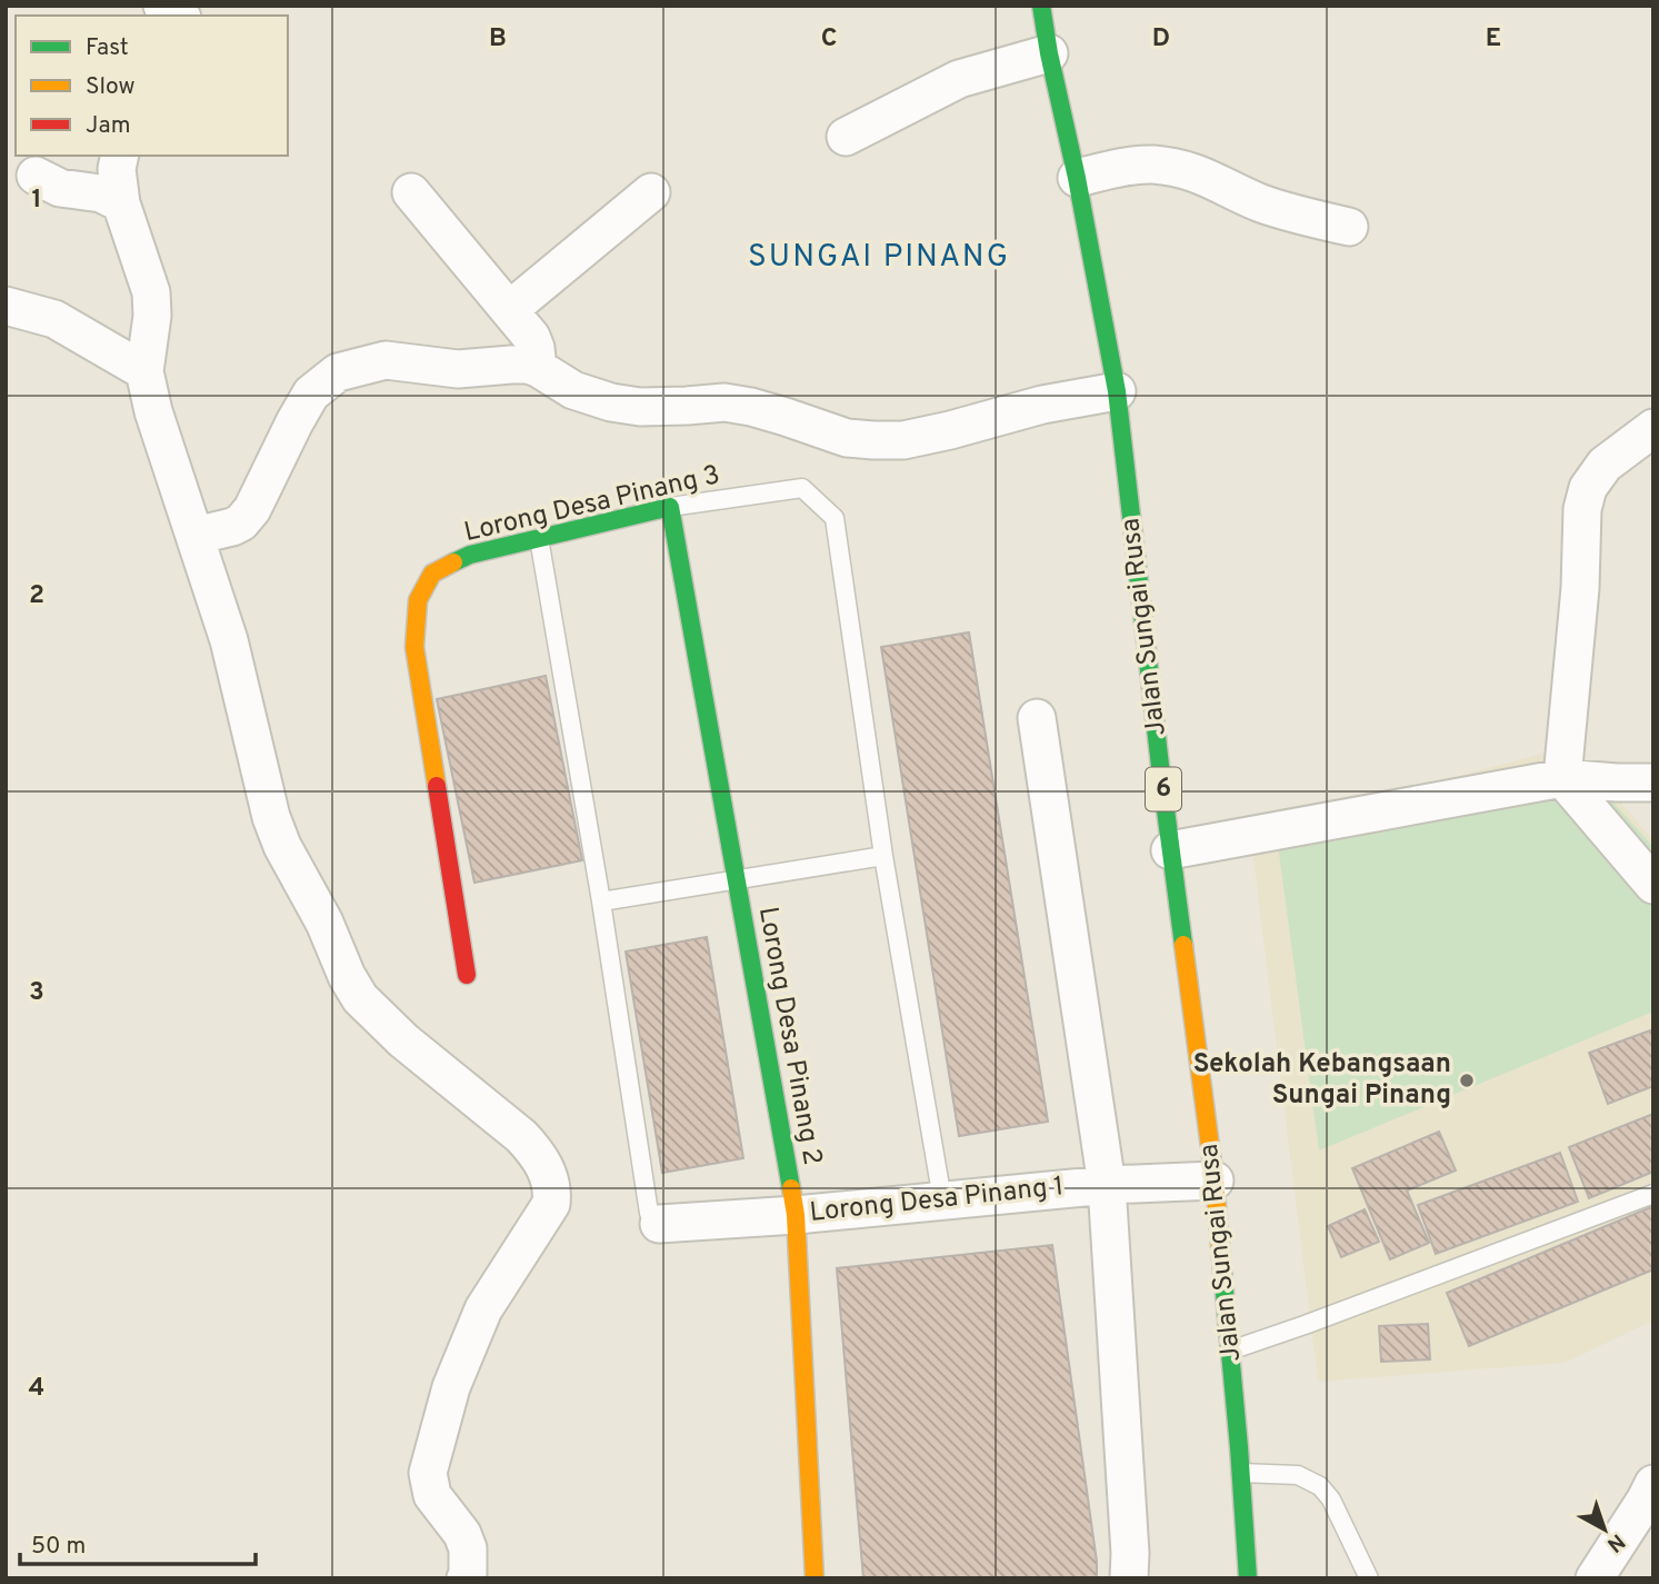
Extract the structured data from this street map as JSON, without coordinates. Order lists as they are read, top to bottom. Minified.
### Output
{"streets":{"street":["Lorong Desa Pinang 3","Jalan Sungai Rusa","6","Lorong Desa Pinang 2","Lorong Desa Pinang 1"]},"crossings":[["Lorong Desa Pinang 3","Lorong Desa Pinang 2"],["Jalan Sungai Rusa","Lorong Desa Pinang 1"],["Lorong Desa Pinang 2","Lorong Desa Pinang 1"]],"districts":["SUNGAI PINANG"],"places":["Sekolah Kebangsaan Sungai Pinang"],"legend":["Fast","Slow","Jam"],"scale_bar":"50 m","north":"bottom right","grid":{"columns":["B","C","D","E"],"rows":["1","2","3","4"]}}
